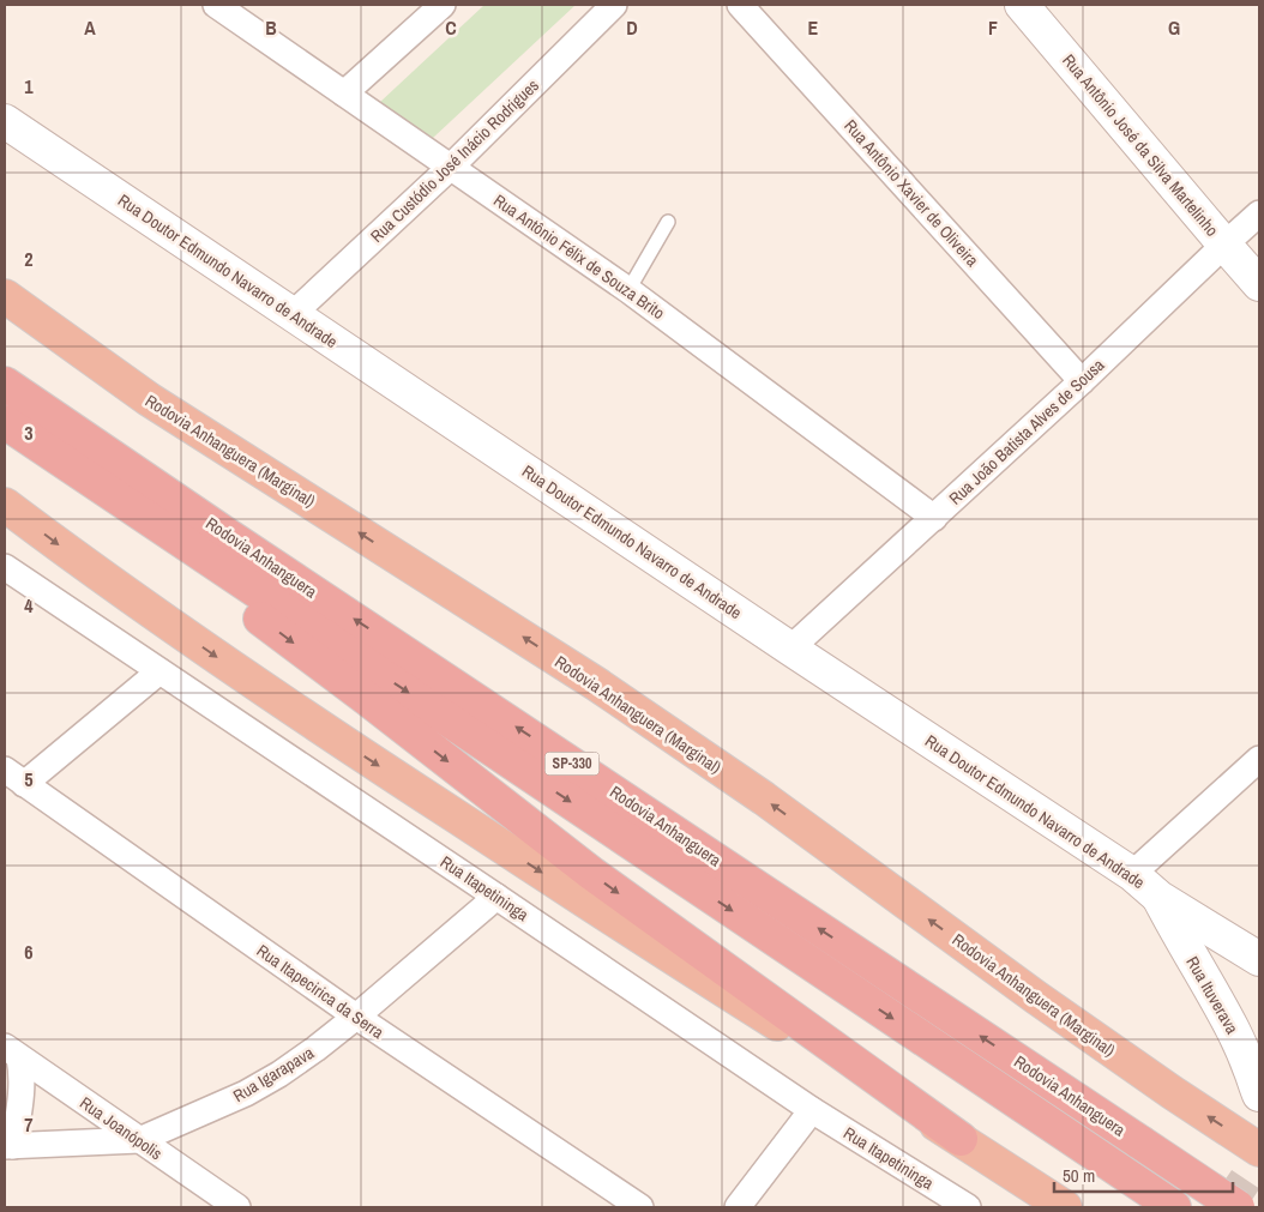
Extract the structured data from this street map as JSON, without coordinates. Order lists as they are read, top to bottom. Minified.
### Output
{"streets":{"highway":["Rodovia Anhanguera (Marginal)","Rodovia Anhanguera","SP-330"],"street":["Rua Antônio José da Silva Martelinho","Rua Custódio José Inácio Rodrigues","Rua Antônio Xavier de Oliveira","Rua Antônio Félix de Souza Brito","Rua Doutor Edmundo Navarro de Andrade","Rua João Batista Alves de Sousa","Rua Itapetininga","Rua Itapecirica da Serra","Rua Ituverava","Rua Igarapava","Rua Joanópolis"]},"crossings":[["Rua Antônio José da Silva Martelinho","Rua João Batista Alves de Sousa"],["Rua Custódio José Inácio Rodrigues","Rua Antônio Félix de Souza Brito"],["Rua Custódio José Inácio Rodrigues","Rua Doutor Edmundo Navarro de Andrade"],["Rua Antônio Xavier de Oliveira","Rua João Batista Alves de Sousa"],["Rua Antônio Félix de Souza Brito","Rua João Batista Alves de Sousa"],["Rua Doutor Edmundo Navarro de Andrade","Rua João Batista Alves de Sousa"],["Rua Doutor Edmundo Navarro de Andrade","Rua Ituverava"],["Rua Itapetininga","Rua Igarapava"],["Rua Itapecirica da Serra","Rua Igarapava"],["Rua Igarapava","Rua Joanópolis"]],"scale_bar":"50 m","grid":{"columns":["A","B","C","D","E","F","G"],"rows":["1","2","3","4","5","6","7"]}}
